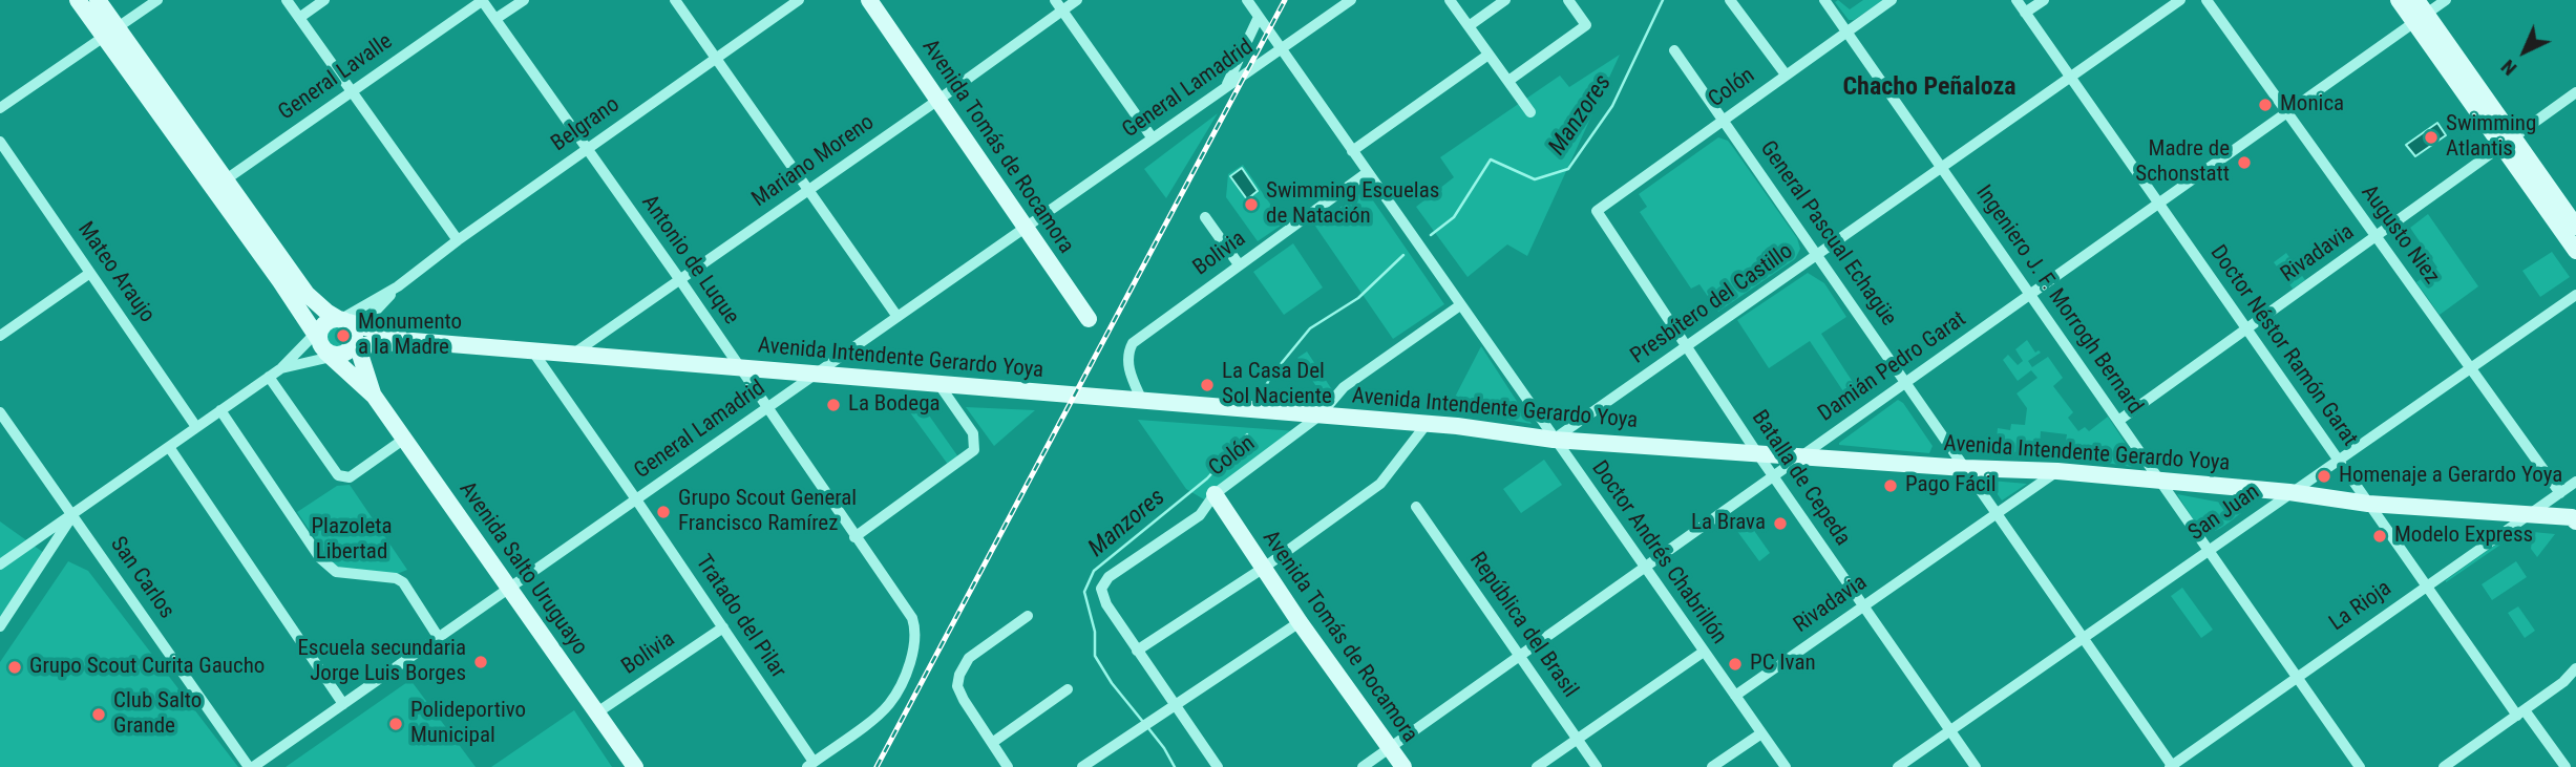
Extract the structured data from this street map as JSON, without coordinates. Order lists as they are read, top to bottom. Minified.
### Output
{"streets":{"main road":["Avenida Tomás de Rocamora","Avenida Intendente Gerardo Yoya","Avenida Salto Uruguayo"],"street":["General Lavalle","Colón","General Lamadrid","Belgrano","Mariano Moreno","General Pascual Echagüe","Augusto Niez","Bolivia","Rivadavia","Antonio de Luque","Mateo Araujo","Ingeniero J. F. Morrogh Bernard","Presbítero del Castillo","Doctor Néstor Ramón Garat","Damián Pedro Garat","Batalla de Cepeda","San Juan","Doctor Andrés Chabrillón","San Carlos","La Rioja","Tratado del Pilar","República del Brasil"]},"crossings":[["General Lavalle","Antonio de Luque"],["General Lavalle","Avenida Salto Uruguayo"],["Colón","Avenida Tomás de Rocamora"],["Colón","General Pascual Echagüe"],["Colón","Ingeniero J. F. Morrogh Bernard"],["Colón","Avenida Intendente Gerardo Yoya"],["Colón","Batalla de Cepeda"],["Colón","Doctor Andrés Chabrillón"],["General Lamadrid","Avenida Tomás de Rocamora"],["General Lamadrid","Antonio de Luque"],["General Lamadrid","Avenida Intendente Gerardo Yoya"],["General Lamadrid","Doctor Andrés Chabrillón"],["General Lamadrid","Avenida Salto Uruguayo"],["General Lamadrid","San Carlos"],["General Lamadrid","Tratado del Pilar"],["Belgrano","Antonio de Luque"],["Belgrano","Mateo Araujo"],["Belgrano","Avenida Intendente Gerardo Yoya"],["Belgrano","Avenida Salto Uruguayo"],["Belgrano","San Carlos"],["Avenida Tomás de Rocamora","Mariano Moreno"],["Avenida Tomás de Rocamora","Damián Pedro Garat"],["Mariano Moreno","Antonio de Luque"],["Mariano Moreno","Avenida Intendente Gerardo Yoya"],["General Pascual Echagüe","Rivadavia"],["General Pascual Echagüe","Presbítero del Castillo"],["General Pascual Echagüe","Avenida Intendente Gerardo Yoya"],["General Pascual Echagüe","Damián Pedro Garat"],["General Pascual Echagüe","San Juan"],["General Pascual Echagüe","La Rioja"],["Augusto Niez","Rivadavia"],["Augusto Niez","Damián Pedro Garat"],["Augusto Niez","San Juan"],["Augusto Niez","La Rioja"],["Bolivia","Avenida Intendente Gerardo Yoya"],["Bolivia","Doctor Andrés Chabrillón"],["Bolivia","Avenida Salto Uruguayo"],["Bolivia","Tratado del Pilar"],["Rivadavia","Ingeniero J. F. Morrogh Bernard"],["Rivadavia","Doctor Néstor Ramón Garat"],["Rivadavia","Avenida Intendente Gerardo Yoya"],["Rivadavia","Batalla de Cepeda"],["Rivadavia","Doctor Andrés Chabrillón"],["Antonio de Luque","Avenida Intendente Gerardo Yoya"],["Antonio de Luque","Tratado del Pilar"],["Ingeniero J. F. Morrogh Bernard","Presbítero del Castillo"],["Ingeniero J. F. Morrogh Bernard","Avenida Intendente Gerardo Yoya"],["Ingeniero J. F. Morrogh Bernard","Damián Pedro Garat"],["Ingeniero J. F. Morrogh Bernard","San Juan"],["Ingeniero J. F. Morrogh Bernard","La Rioja"],["Presbítero del Castillo","Doctor Néstor Ramón Garat"],["Presbítero del Castillo","Avenida Intendente Gerardo Yoya"],["Presbítero del Castillo","Batalla de Cepeda"],["Presbítero del Castillo","Doctor Andrés Chabrillón"],["Doctor Néstor Ramón Garat","Avenida Intendente Gerardo Yoya"],["Doctor Néstor Ramón Garat","Damián Pedro Garat"],["Doctor Néstor Ramón Garat","San Juan"],["Doctor Néstor Ramón Garat","La Rioja"],["Avenida Intendente Gerardo Yoya","Damián Pedro Garat"],["Avenida Intendente Gerardo Yoya","Batalla de Cepeda"],["Avenida Intendente Gerardo Yoya","San Juan"],["Avenida Intendente Gerardo Yoya","Doctor Andrés Chabrillón"],["Avenida Intendente Gerardo Yoya","Avenida Salto Uruguayo"],["Avenida Intendente Gerardo Yoya","La Rioja"],["Avenida Intendente Gerardo Yoya","Tratado del Pilar"],["Damián Pedro Garat","Batalla de Cepeda"],["Damián Pedro Garat","Doctor Andrés Chabrillón"],["Damián Pedro Garat","República del Brasil"],["Batalla de Cepeda","San Juan"]],"districts":["Chacho Peñaloza"],"water":["Manzores"],"parks":["Plazoleta Libertad"],"places":["Monica","Swimming Atlantis","Madre de Schonstatt","Swimming Escuelas de Natación","Monumento a la Madre","La Casa Del Sol Naciente","La Bodega","Homenaje a Gerardo Yoya","Pago Fácil","Grupo Scout General Francisco Ramírez","La Brava","Modelo Express","Escuela secundaria Jorge Luis Borges","PC Ivan","Grupo Scout Curita Gaucho","Club Salto Grande","Polideportivo Municipal"],"north":"bottom left"}
